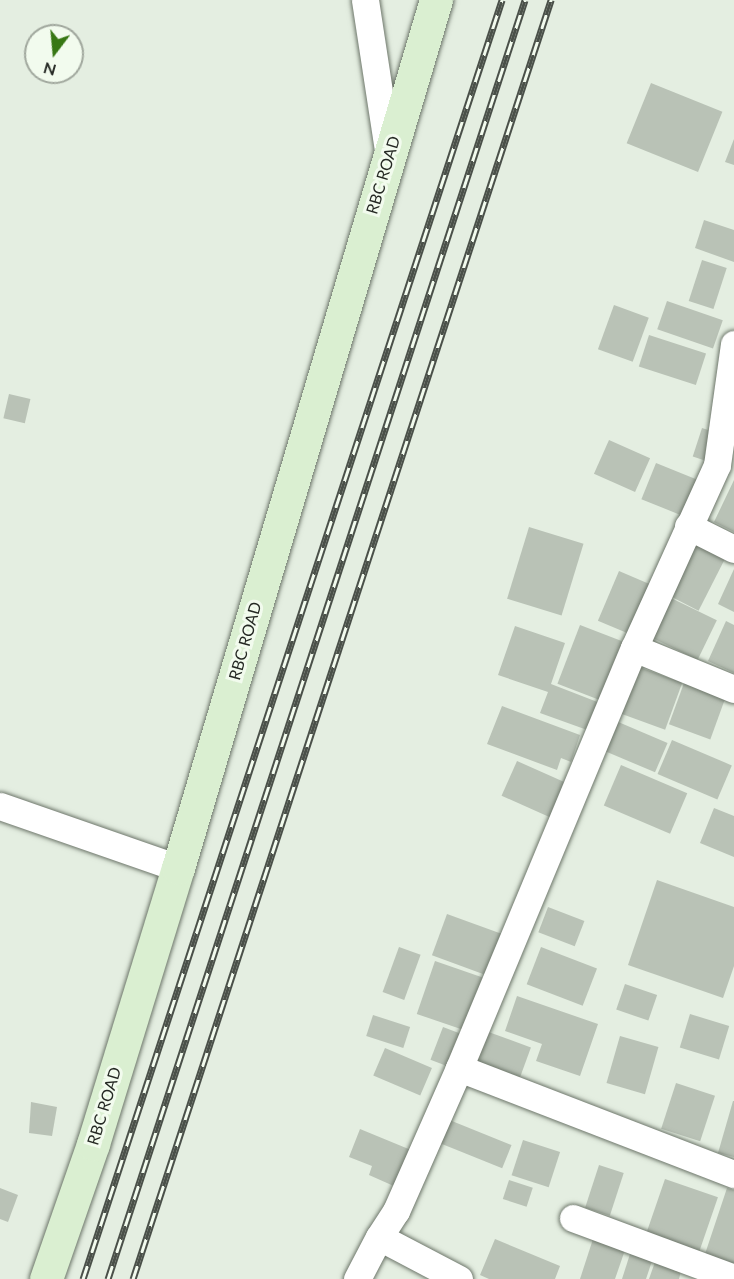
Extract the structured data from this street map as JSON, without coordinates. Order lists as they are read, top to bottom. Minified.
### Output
{"streets":{"street":["RBC ROAD"]},"north":"bottom"}
